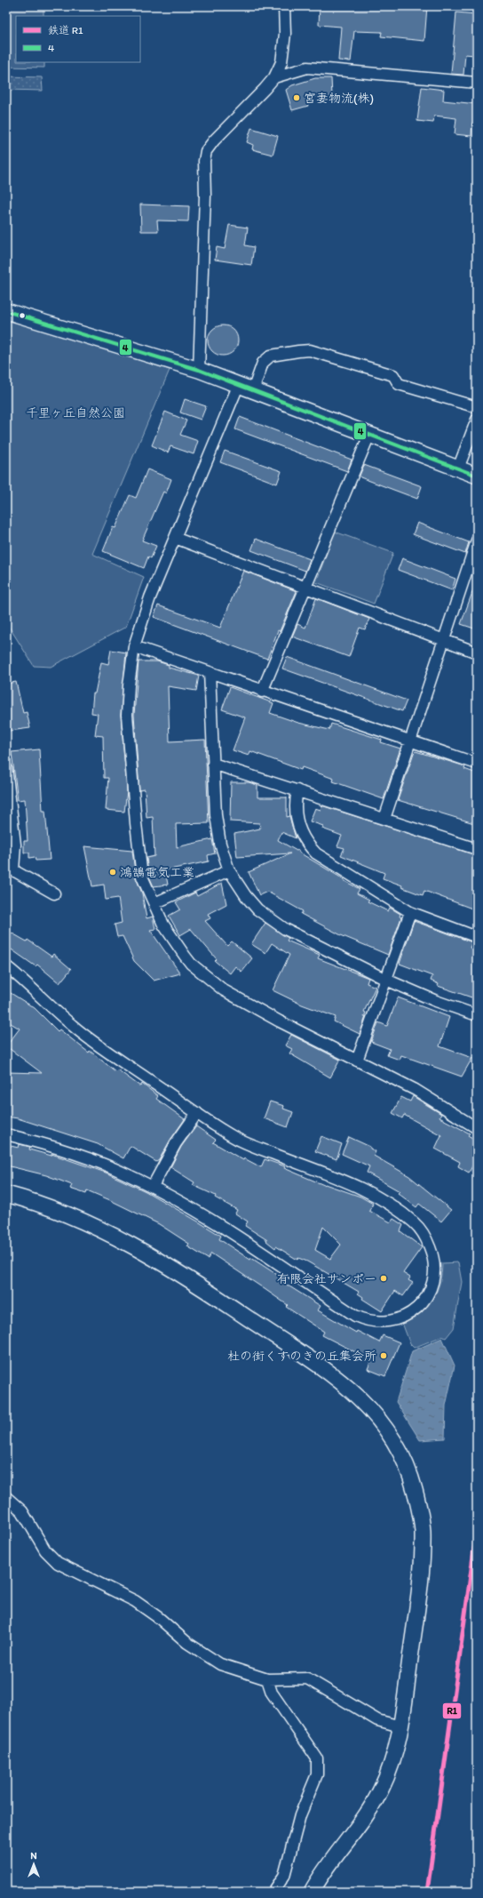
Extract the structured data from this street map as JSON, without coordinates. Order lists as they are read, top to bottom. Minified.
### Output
{"parks":["千里ヶ丘自然公園"],"places":["宮妻物流(株)","鴻鵠電気工業","有限会社サンポー","杜の街くすのきの丘集会所"],"lines":["transit line 4","rail line R1"],"legend":["鉄道 R1","4"],"north":"top"}
